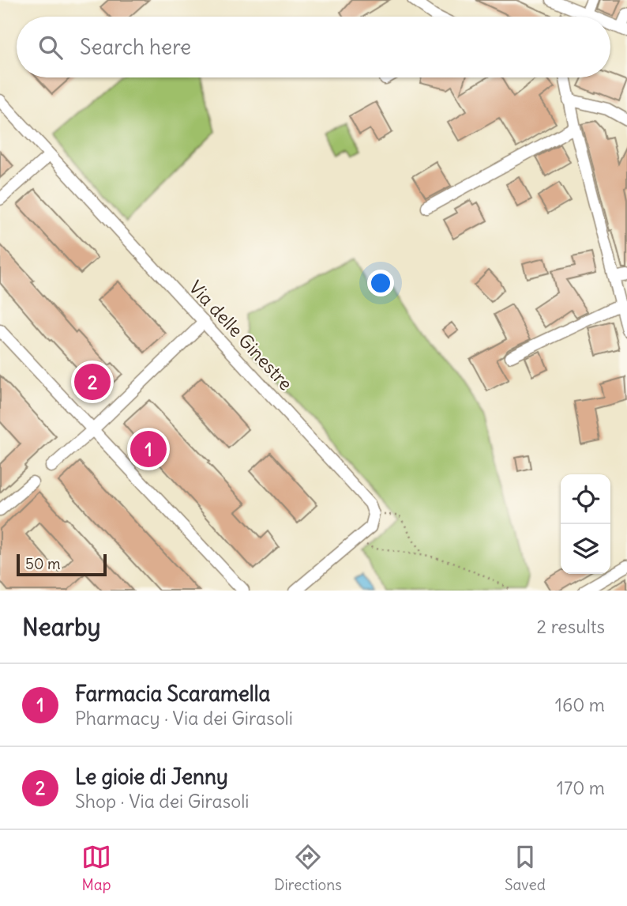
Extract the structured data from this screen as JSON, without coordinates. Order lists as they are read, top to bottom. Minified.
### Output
{"streets":{"street":["Via delle Ginestre"]},"scale_bar":"50 m","page":{"search":"Search here","pins":["2","1"],"scale":"50 m","heading":["Nearby","2 results"],"list":[{"mark":"1","name":"Farmacia Scaramella","note":"Pharmacy · Via dei Girasoli","value":"160 m"},{"mark":"2","name":"Le gioie di Jenny","note":"Shop · Via dei Girasoli","value":"170 m"}],"nav":["Map","Directions","Saved"]}}
